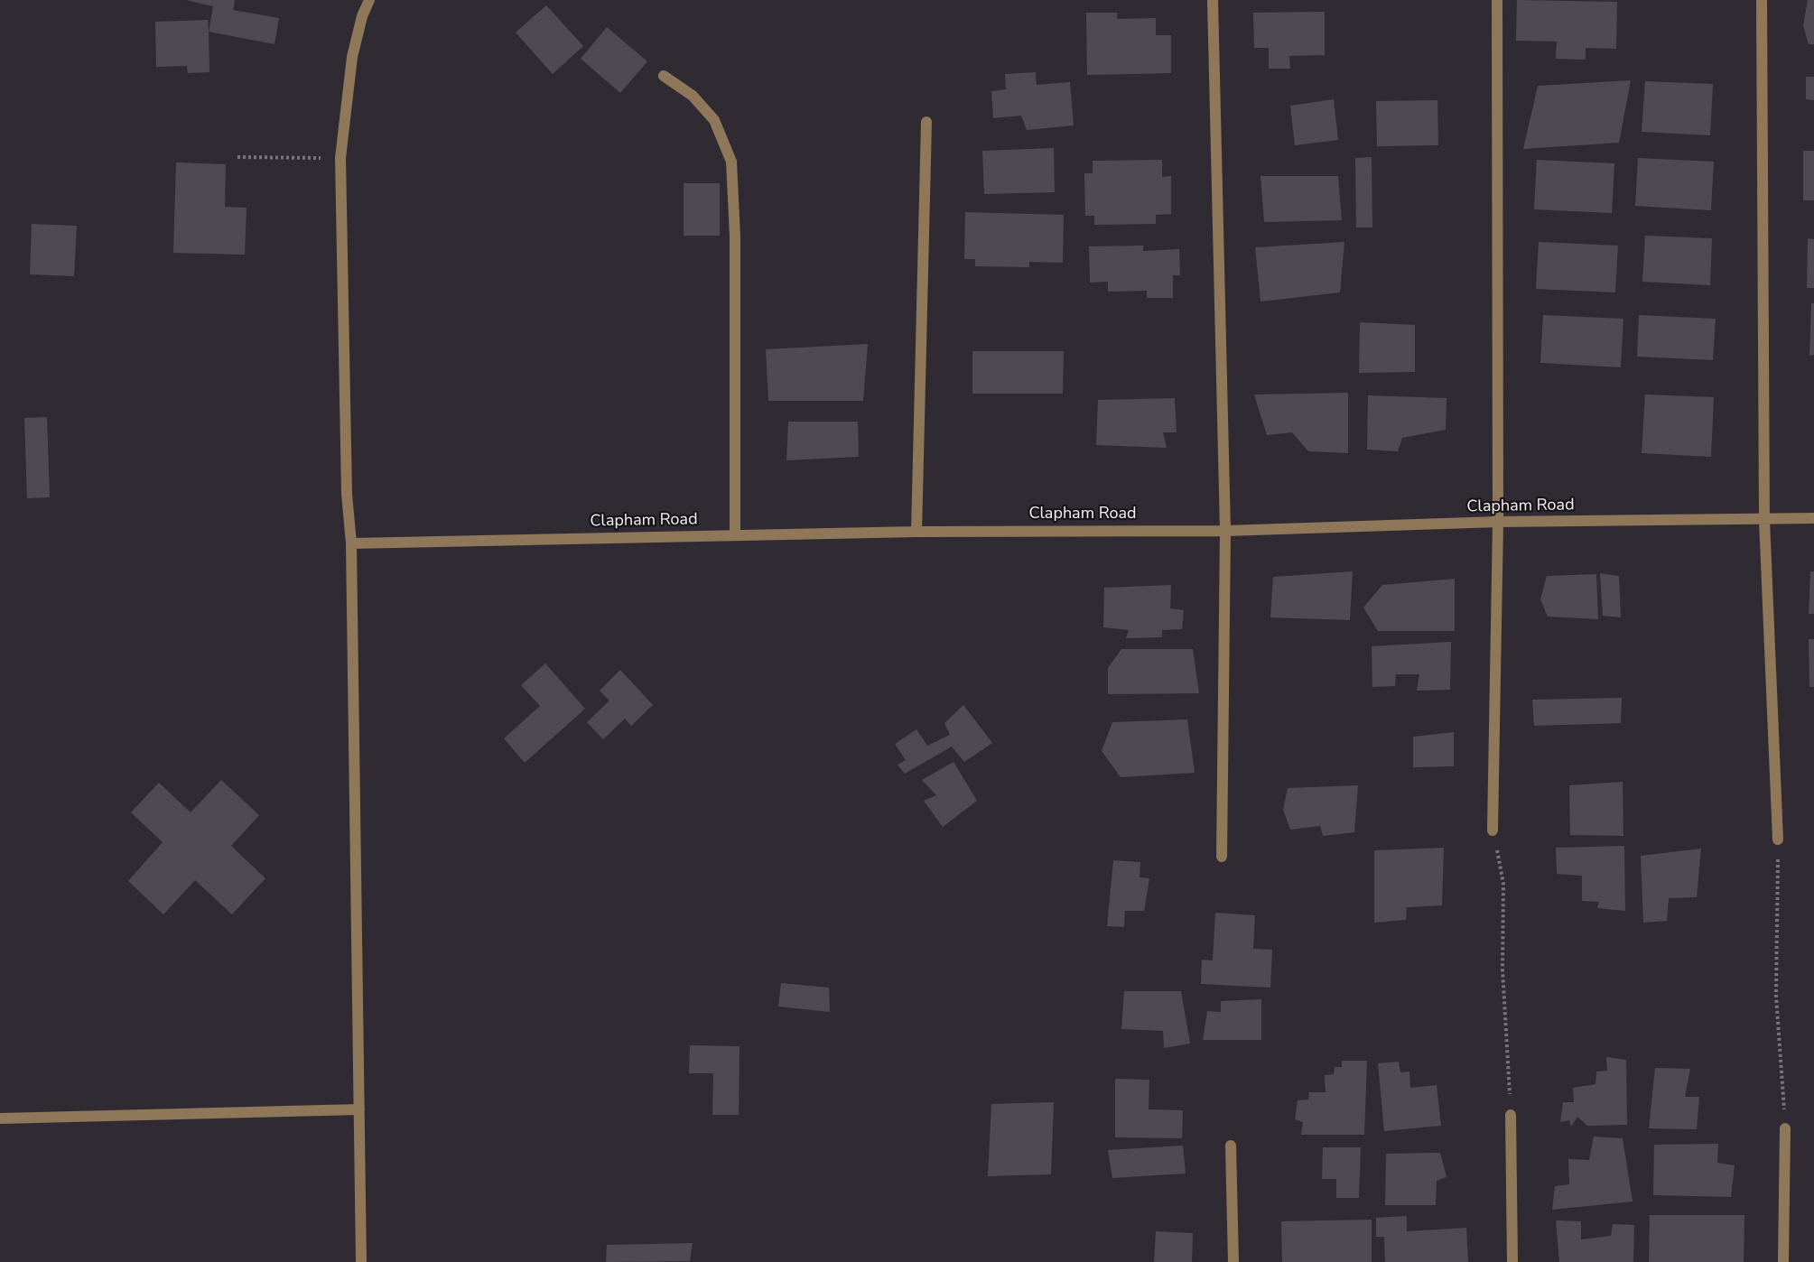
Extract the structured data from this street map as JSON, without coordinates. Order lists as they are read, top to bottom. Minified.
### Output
{"streets":{"street":["Clapham Road"]}}
